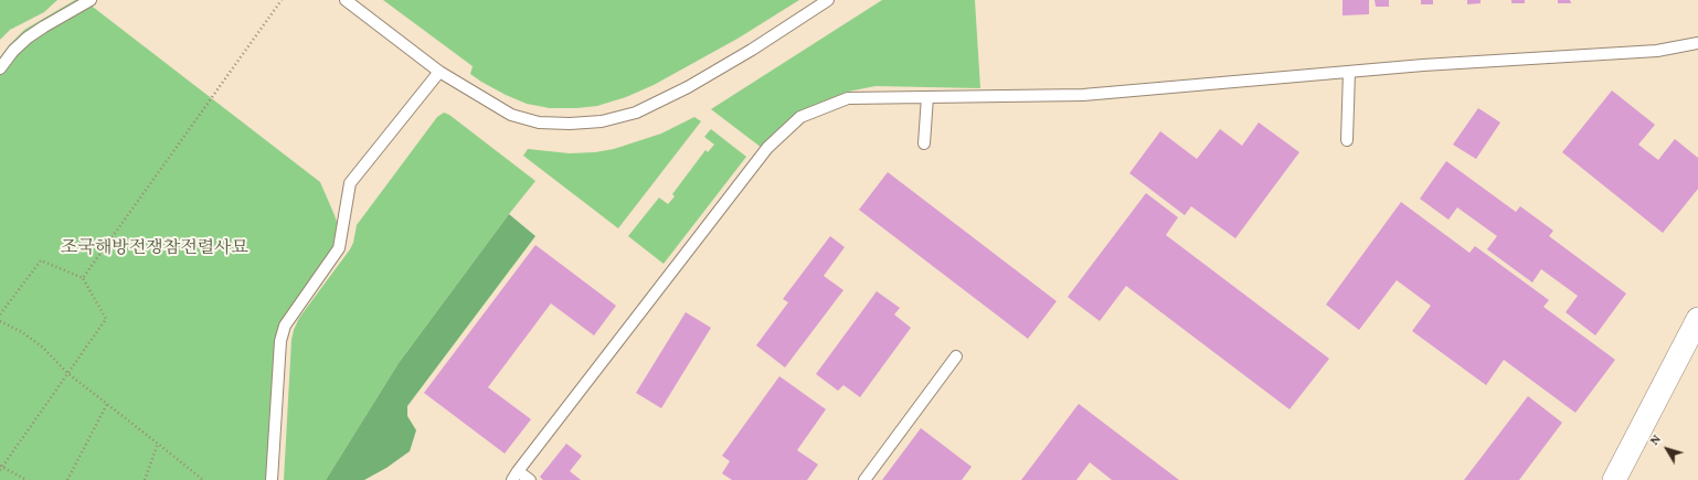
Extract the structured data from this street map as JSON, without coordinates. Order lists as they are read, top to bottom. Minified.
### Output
{"parks":["조국해방전쟁참전렬사묘"],"north":"top left"}
